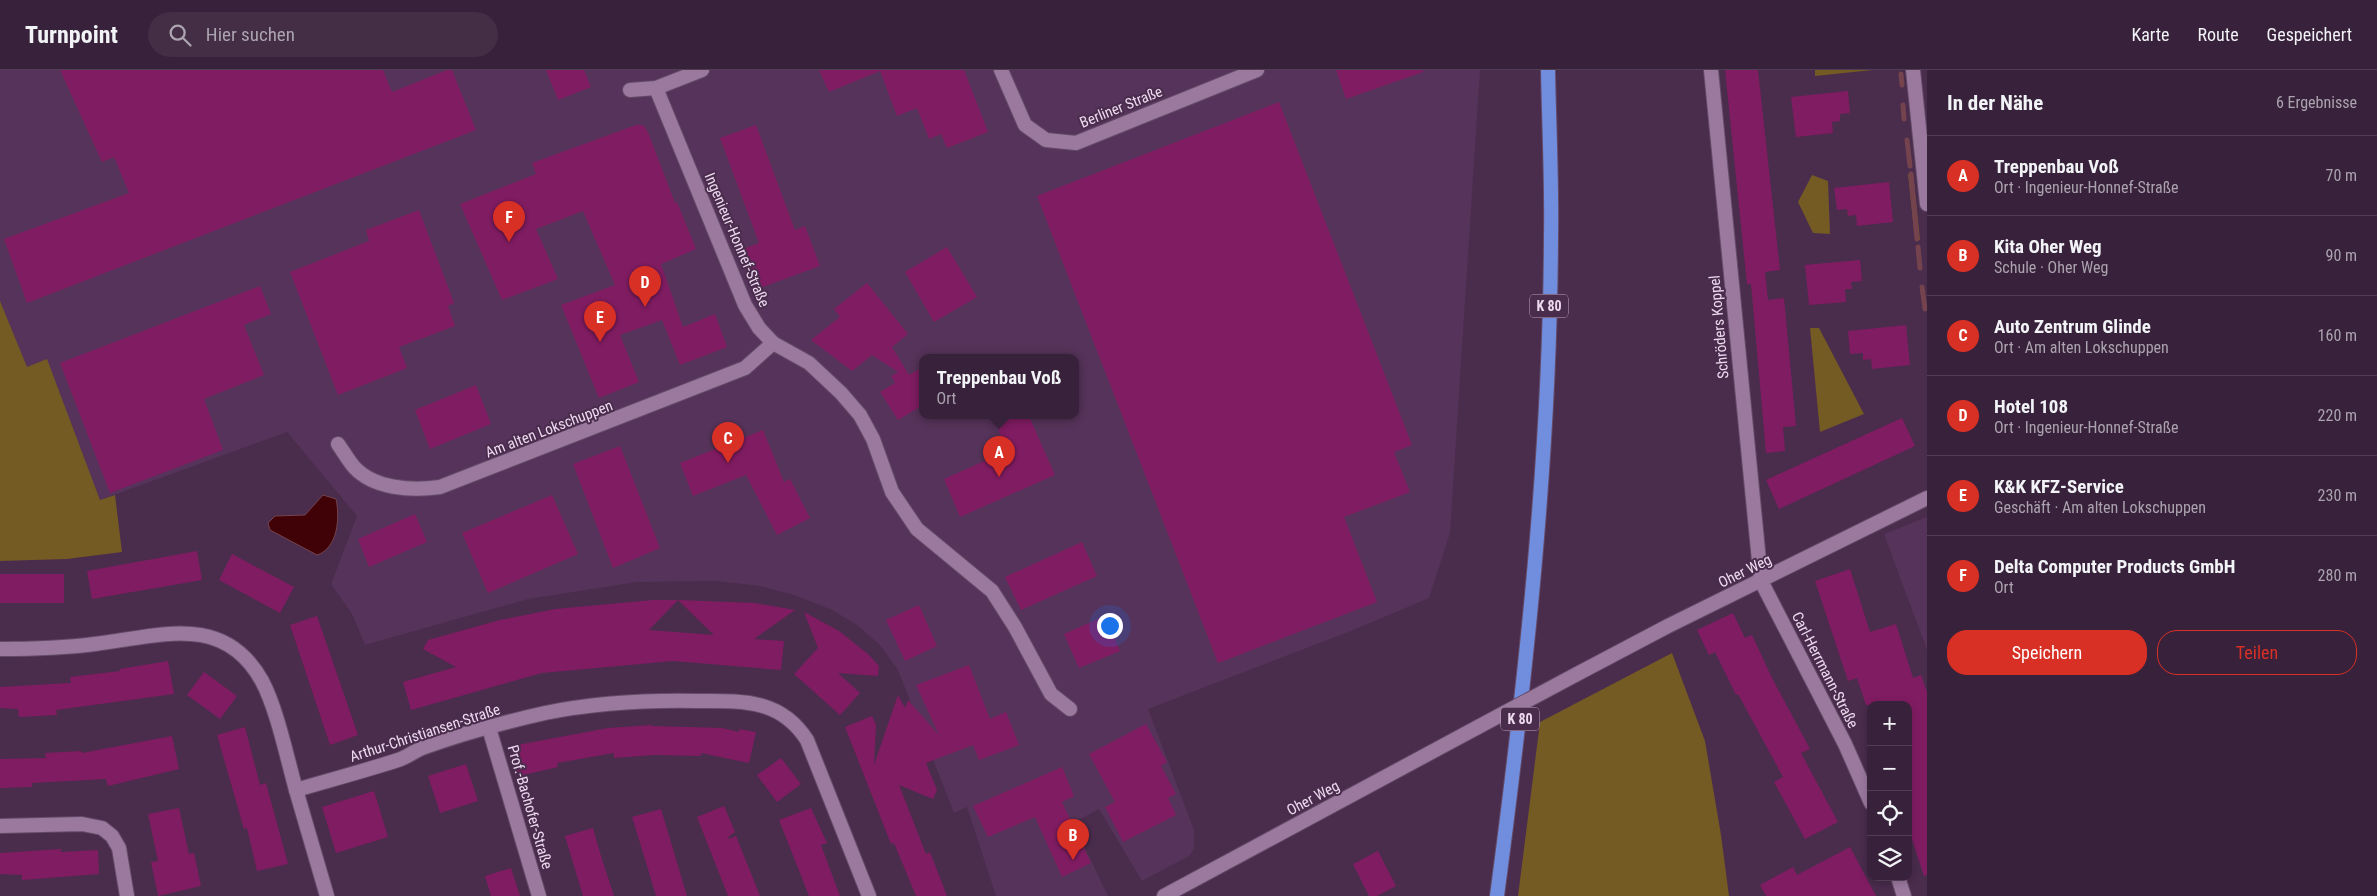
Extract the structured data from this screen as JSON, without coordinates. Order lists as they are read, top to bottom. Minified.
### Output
{"streets":{"highway":["K 80"],"street":["Berliner Straße","Ingenieur-Honnef-Straße","Schröders Koppel","Am alten Lokschuppen","Oher Weg","Carl-Herrmann-Straße","Arthur-Christiansen-Straße","Prof.-Bachofer-Straße"]},"crossings":[["Ingenieur-Honnef-Straße","Am alten Lokschuppen"],["Schröders Koppel","Oher Weg"],["Schröders Koppel","Carl-Herrmann-Straße"],["Oher Weg","Carl-Herrmann-Straße"],["Arthur-Christiansen-Straße","Prof.-Bachofer-Straße"]],"page":{"header":"Turnpoint","search":"Hier suchen","nav":["Karte","Route","Gespeichert"],"heading":["In der Nähe","6 Ergebnisse"],"list":[{"mark":"A","name":"Treppenbau Voß","note":"Ort · Ingenieur-Honnef-Straße","value":"70 m"},{"mark":"B","name":"Kita Oher Weg","note":"Schule · Oher Weg","value":"90 m"},{"mark":"C","name":"Auto Zentrum Glinde","note":"Ort · Am alten Lokschuppen","value":"160 m"},{"mark":"D","name":"Hotel 108","note":"Ort · Ingenieur-Honnef-Straße","value":"220 m"},{"mark":"E","name":"K&K KFZ-Service","note":"Geschäft · Am alten Lokschuppen","value":"230 m"},{"mark":"F","name":"Delta Computer Products GmbH","note":"Ort","value":"280 m"}],"pins":["F","D","E","C","A","B"],"popup":["Treppenbau Voß","Ort"],"buttons":["Speichern","Teilen"],"map_buttons":["+","−"]}}
